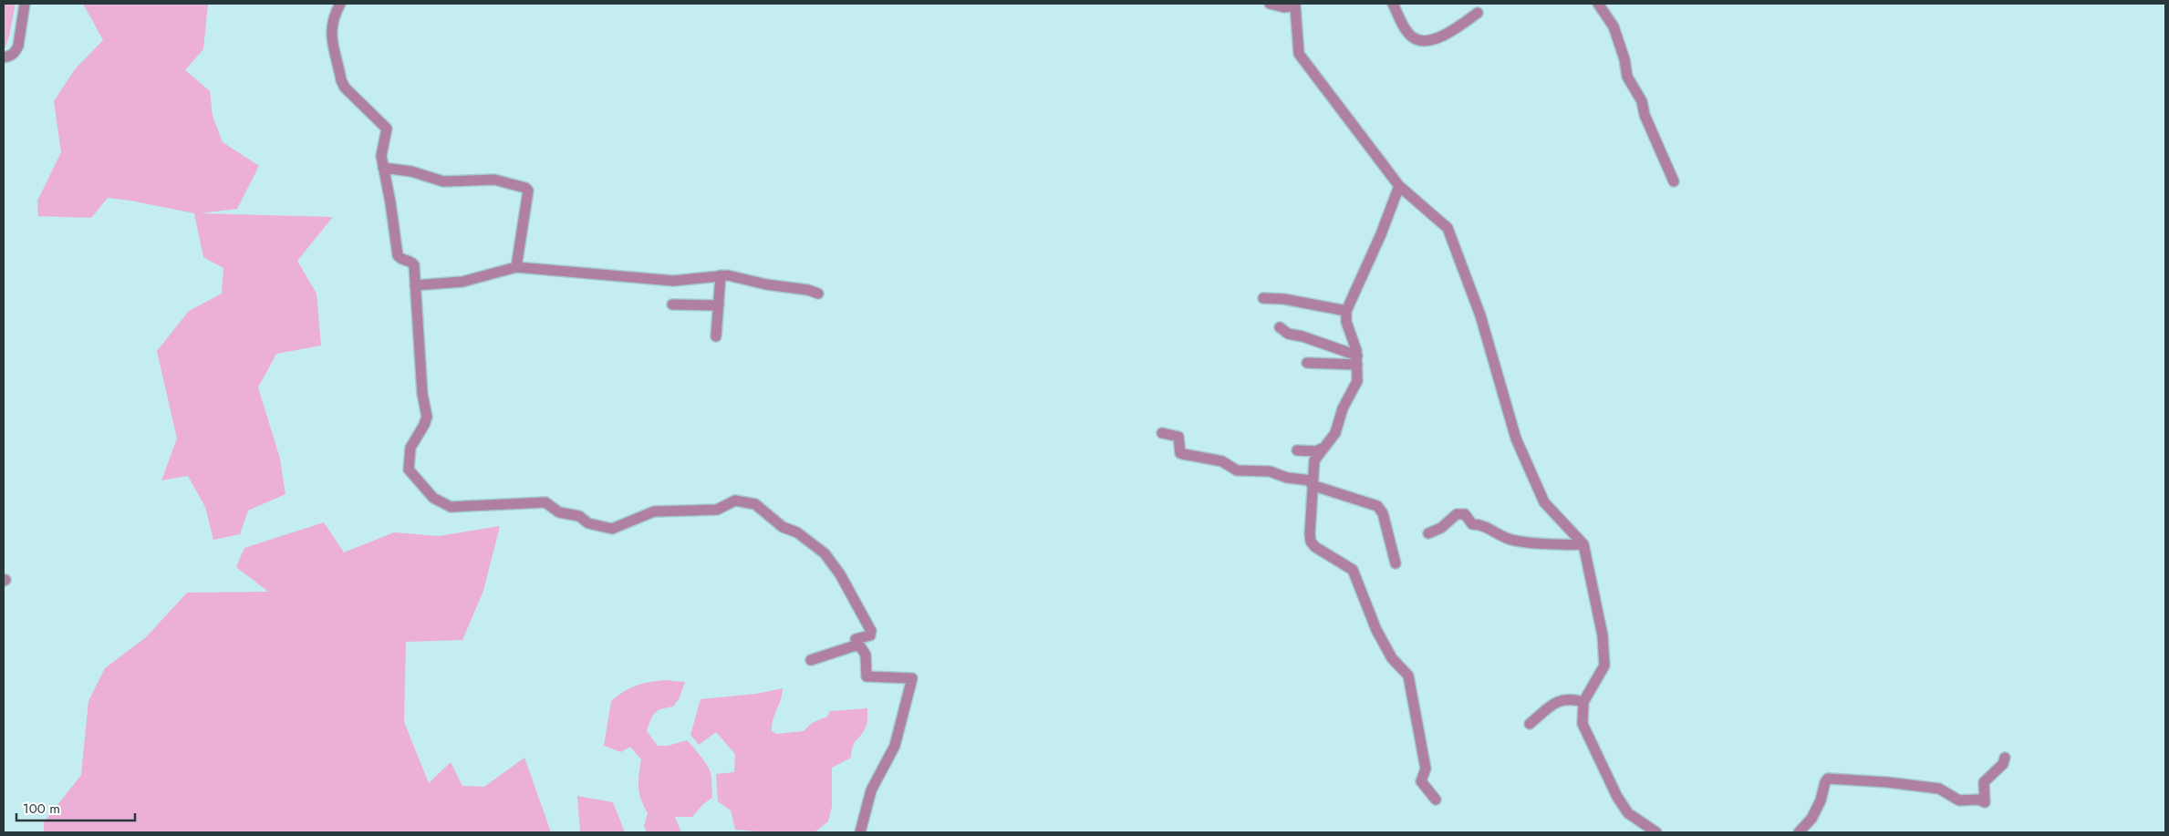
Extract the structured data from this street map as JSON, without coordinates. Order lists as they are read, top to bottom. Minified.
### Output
{"scale_bar":"100 m"}
